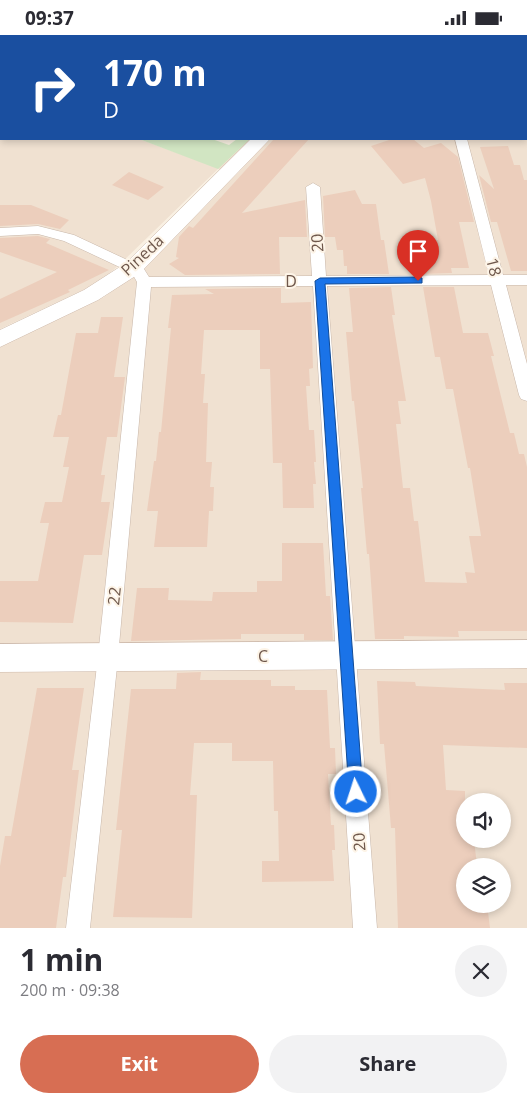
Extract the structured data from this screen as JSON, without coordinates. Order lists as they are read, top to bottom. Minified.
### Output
{"streets":{"street":["20","Pineda","18","D","22","C"]},"crossings":[["20","D"],["20","C"],["Pineda","D"],["Pineda","22"],["18","D"],["D","22"],["22","C"]],"page":{"status":"09:37","turn":["170 m","D"],"heading":["1 min","200 m · 09:38"],"buttons":["Exit","Share"]}}
